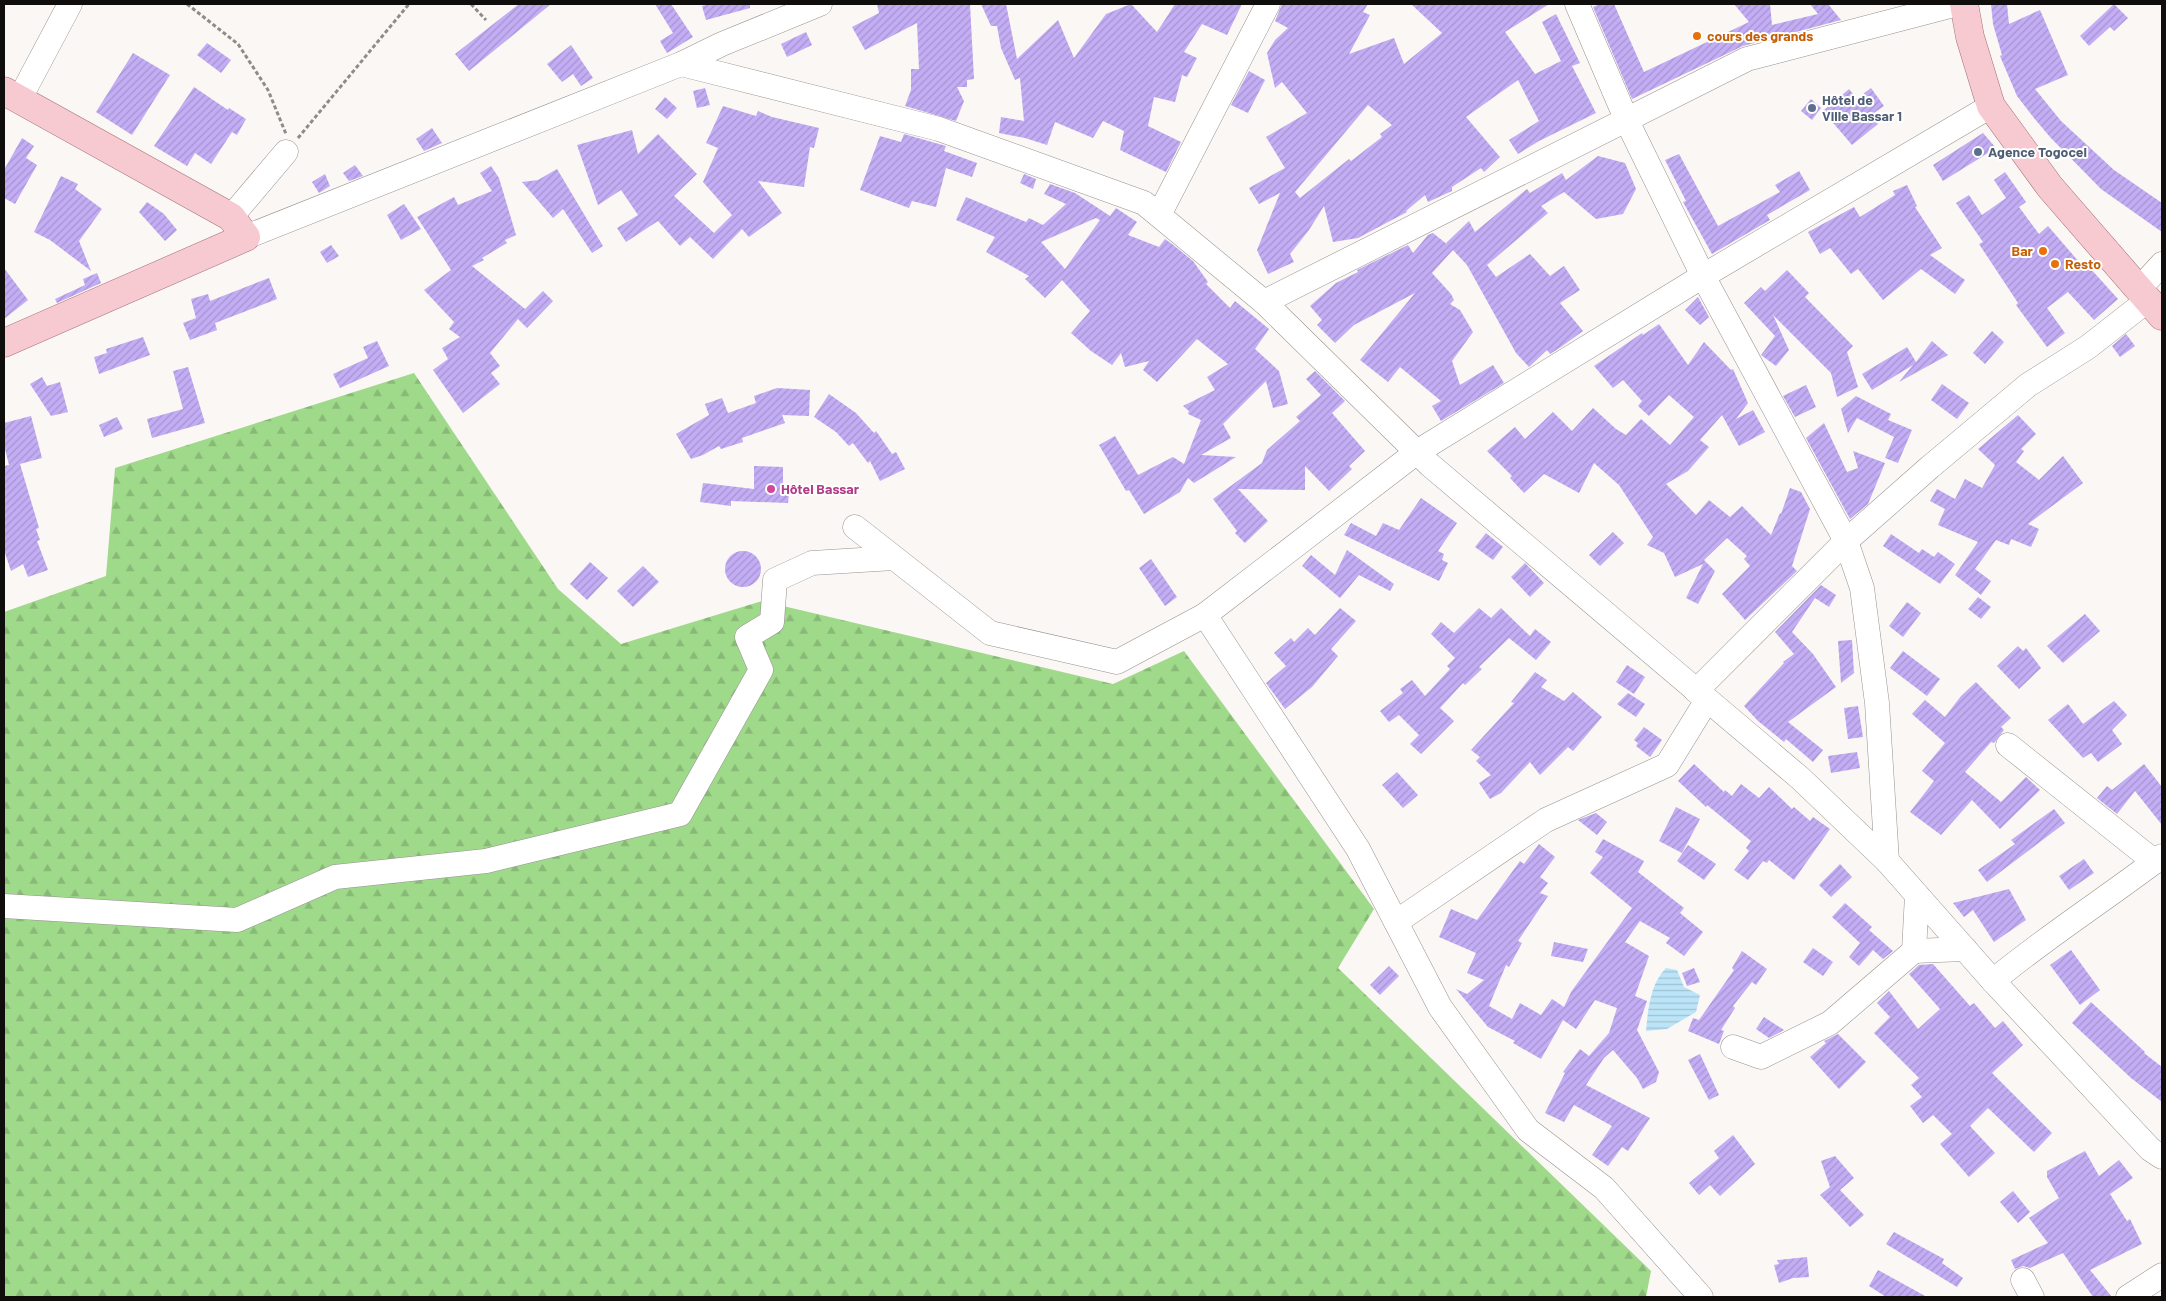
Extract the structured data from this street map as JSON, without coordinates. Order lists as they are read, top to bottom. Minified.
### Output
{"places":["cours des grands","Hôtel de Ville Bassar 1","Agence Togocel","Bar","Resto","Hôtel Bassar"]}
